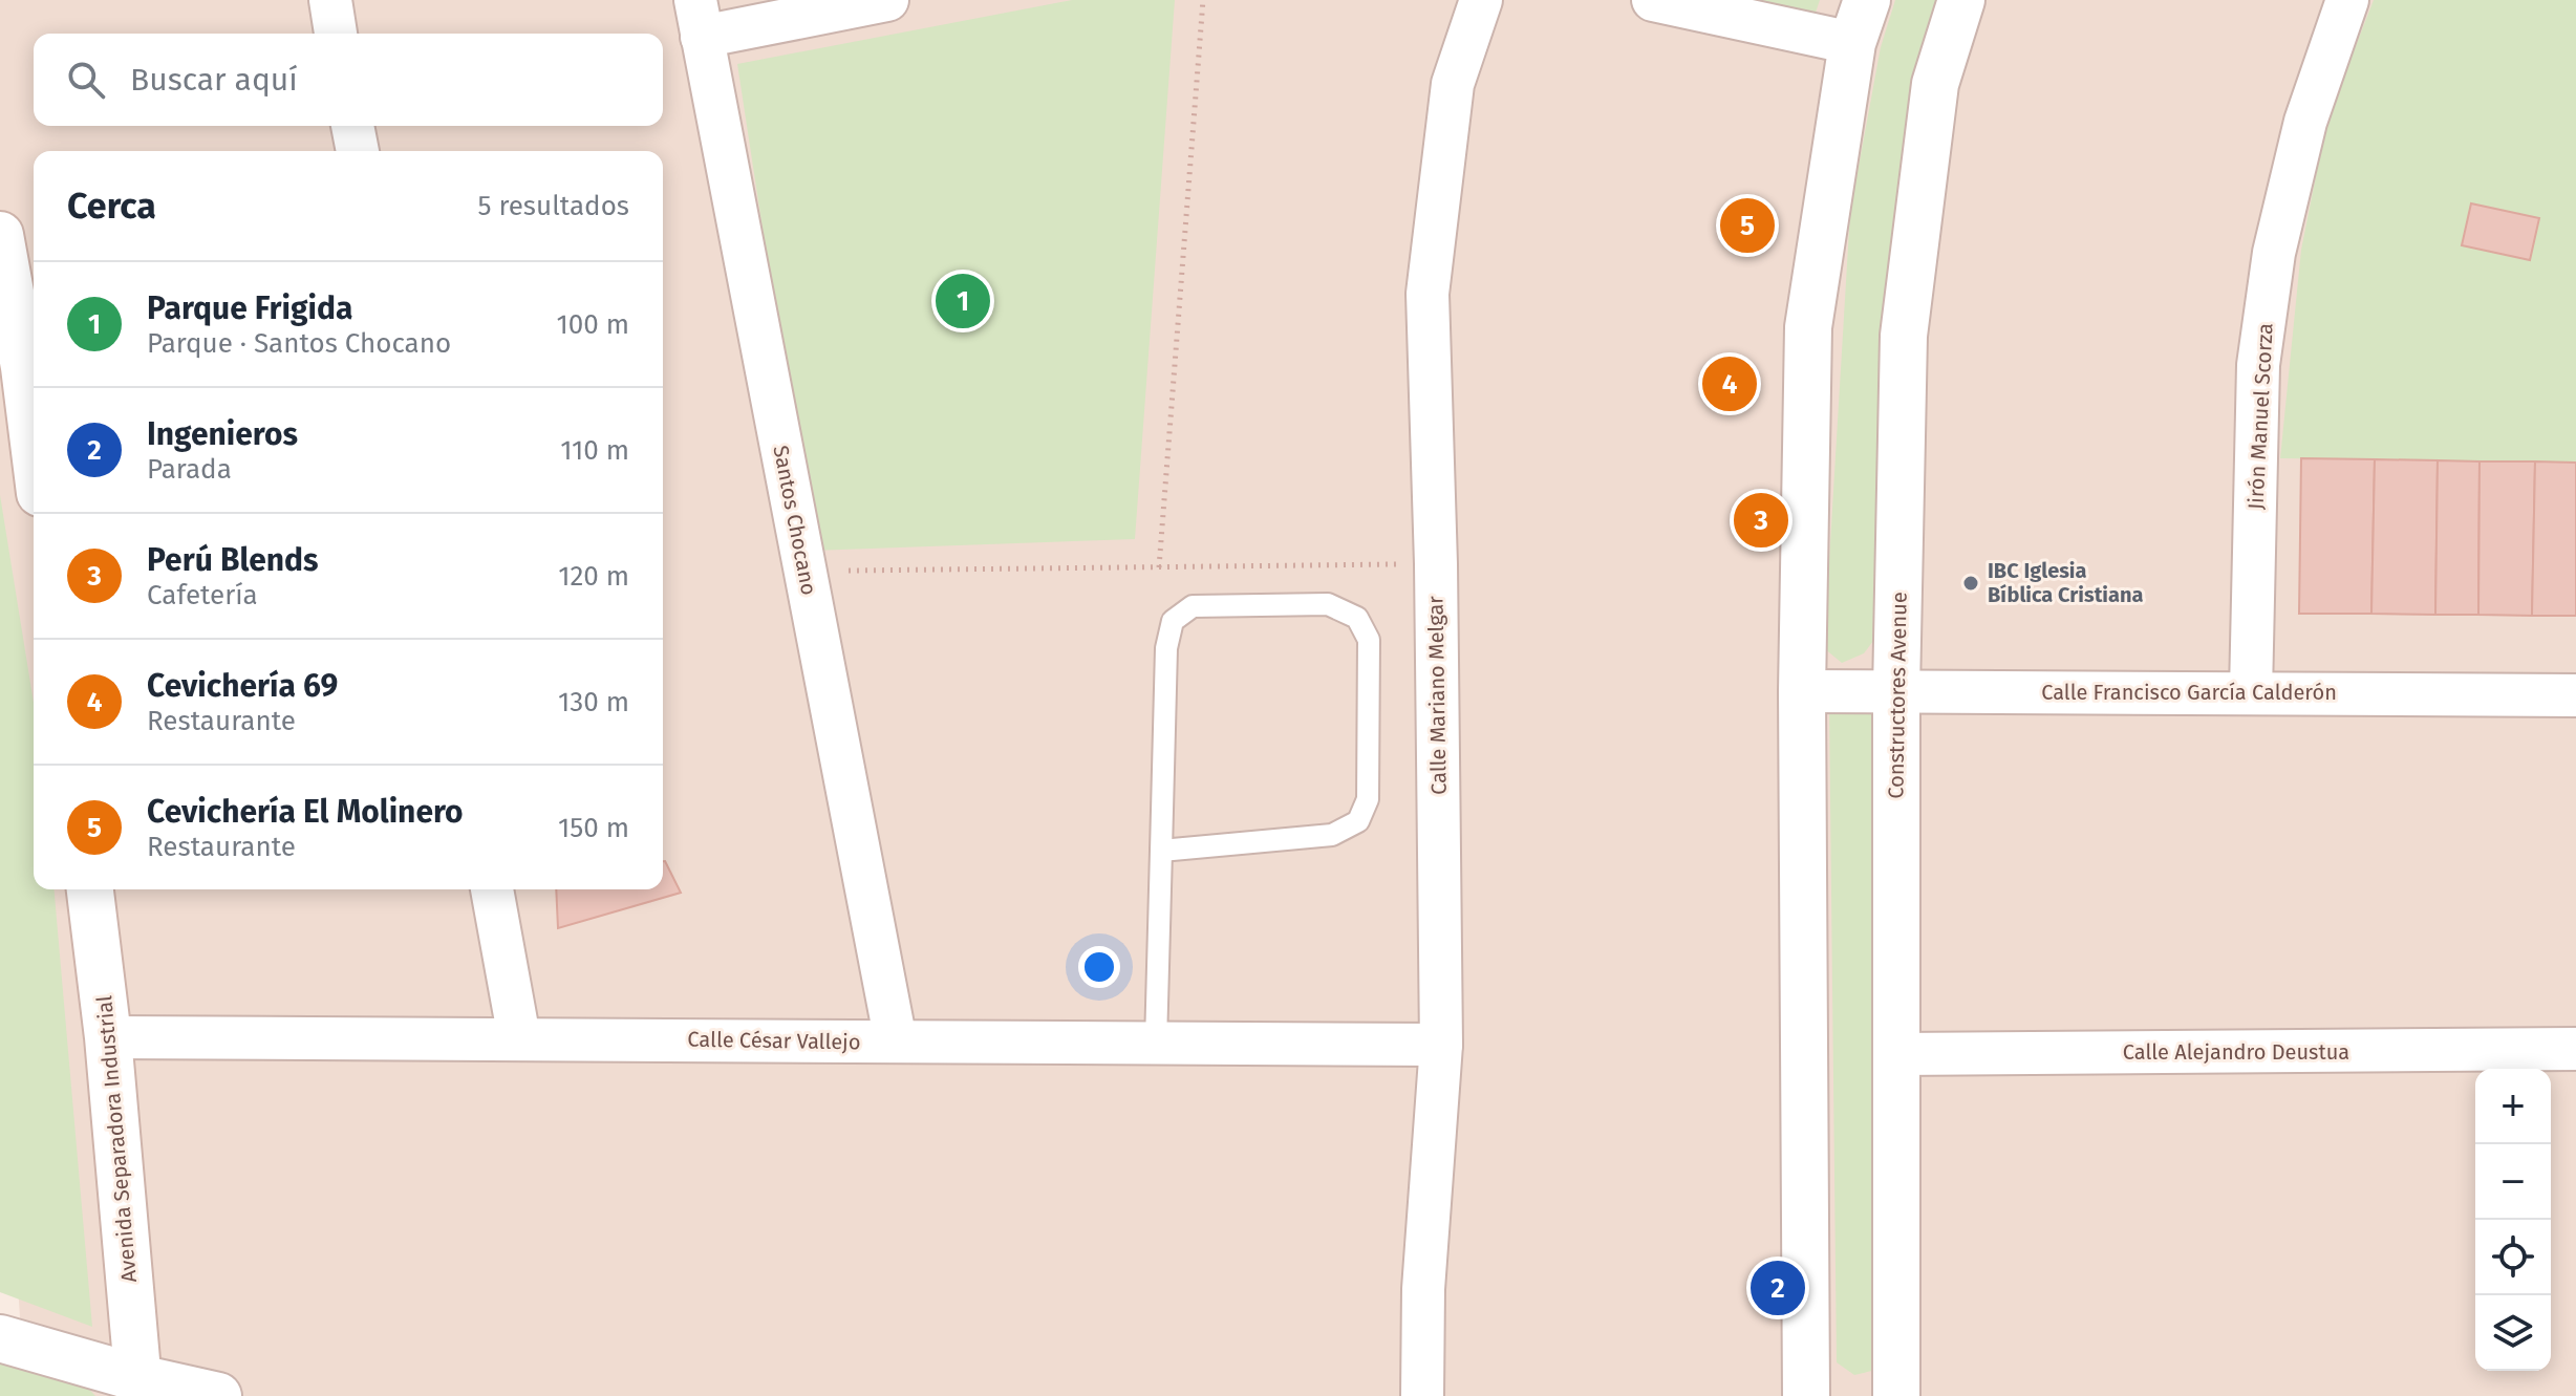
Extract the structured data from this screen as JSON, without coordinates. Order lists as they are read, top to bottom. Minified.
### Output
{"streets":{"street":["Jirón Manuel Scorza","Santos Chocano","Calle Francisco García Calderón","Calle Mariano Melgar","Constructores Avenue","Calle César Vallejo","Calle Alejandro Deustua","Avenida Separadora Industrial"]},"crossings":[["Jirón Manuel Scorza","Calle Francisco García Calderón"],["Santos Chocano","Calle César Vallejo"],["Calle Francisco García Calderón","Constructores Avenue"],["Calle Mariano Melgar","Calle César Vallejo"],["Constructores Avenue","Calle Alejandro Deustua"],["Calle César Vallejo","Avenida Separadora Industrial"]],"places":["IBC Iglesia Bíblica Cristiana"],"page":{"search":"Buscar aquí","heading":["Cerca","5 resultados"],"pins":["5","1","4","3","2"],"list":[{"mark":"1","name":"Parque Frigida","note":"Parque · Santos Chocano","value":"100 m"},{"mark":"2","name":"Ingenieros","note":"Parada","value":"110 m"},{"mark":"3","name":"Perú Blends","note":"Cafetería","value":"120 m"},{"mark":"4","name":"Cevichería 69","note":"Restaurante","value":"130 m"},{"mark":"5","name":"Cevichería El Molinero","note":"Restaurante","value":"150 m"}],"map_buttons":["+","−"]}}
